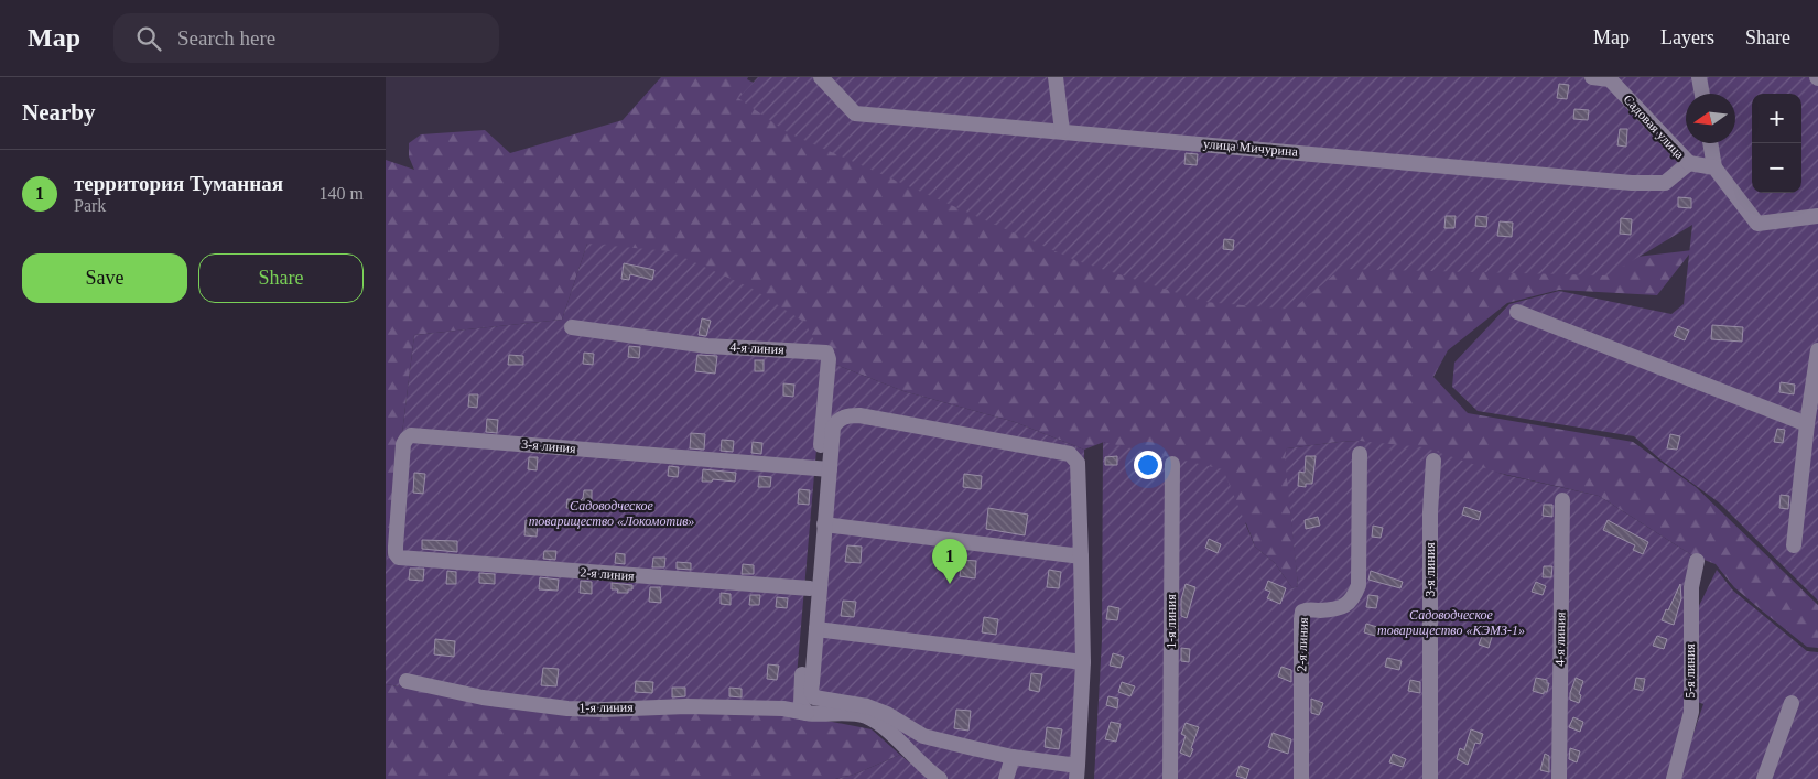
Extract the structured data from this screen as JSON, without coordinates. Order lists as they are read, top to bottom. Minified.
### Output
{"streets":{"street":["Садовая улица","улица Мичурина","4-я линия","3-я линия","2-я линия","1-я линия","5-я линия"]},"crossings":[["Садовая улица","улица Мичурина"],["4-я линия","3-я линия"],["3-я линия","2-я линия"]],"parks":["Садоводческое товарищество «Локомотив»","Садоводческое товарищество «КЭМЗ-1»"],"north":"left","page":{"header":"Map","search":"Search here","nav":["Map","Layers","Share"],"heading":"Nearby","map_buttons":["+","−"],"list":[{"mark":"1","name":"территория Туманная","note":"Park","value":"140 m"}],"buttons":["Save","Share"],"pins":"1"}}
